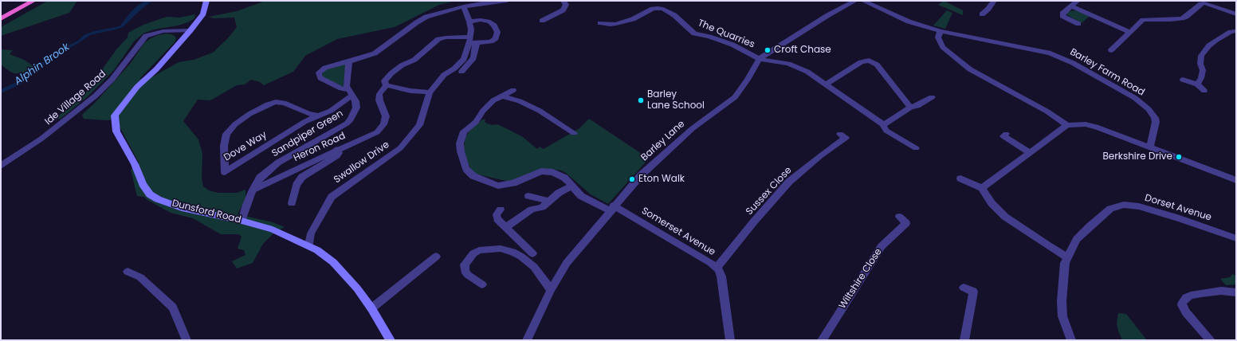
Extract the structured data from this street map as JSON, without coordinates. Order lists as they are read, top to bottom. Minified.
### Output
{"streets":{"main road":["Dunsford Road"],"street":["The Quarries","Barley Farm Road","Ide Village Road","Sandpiper Green","Barley Lane","Dove Way","Heron Road","Swallow Drive","Sussex Close","Dorset Avenue","Somerset Avenue","Wiltshire Close"]},"crossings":[["The Quarries","Barley Lane"],["Ide Village Road","Dunsford Road"],["Sandpiper Green","Dove Way"],["Sandpiper Green","Heron Road"],["Barley Lane","Somerset Avenue"],["Swallow Drive","Dunsford Road"],["Sussex Close","Somerset Avenue"]],"water":["Alphin Brook"],"places":["Croft Chase","Barley Lane School","Berkshire Drive","Eton Walk"]}
